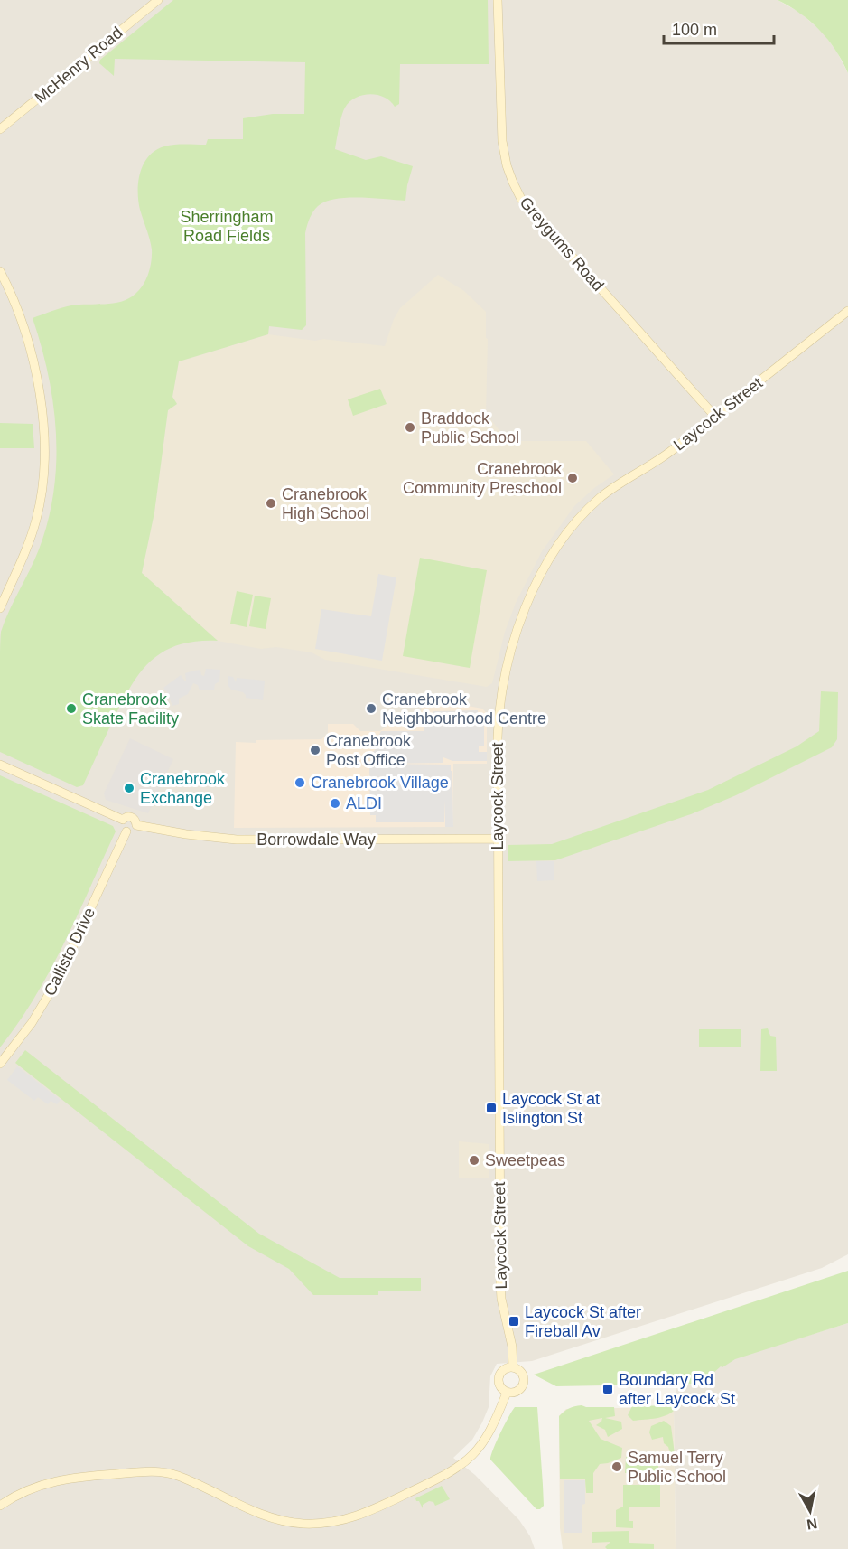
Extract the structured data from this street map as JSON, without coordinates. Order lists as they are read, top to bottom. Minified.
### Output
{"streets":{"street":["McHenry Road","Greygums Road","Laycock Street","Borrowdale Way","Callisto Drive"]},"crossings":[["Greygums Road","Laycock Street"],["Laycock Street","Borrowdale Way"],["Borrowdale Way","Callisto Drive"]],"parks":["Sherringham Road Fields"],"places":{"other":["Braddock Public School","Cranebrook Community Preschool","Cranebrook High School","Cranebrook Skate Facility","Cranebrook Neighbourhood Centre","Cranebrook Post Office","Cranebrook Village","Cranebrook Exchange","ALDI","Sweetpeas","Samuel Terry Public School"],"transit":["Laycock St at Islington St","Laycock St after Fireball Av","Boundary Rd after Laycock St"]},"scale_bar":"100 m","north":"bottom"}
